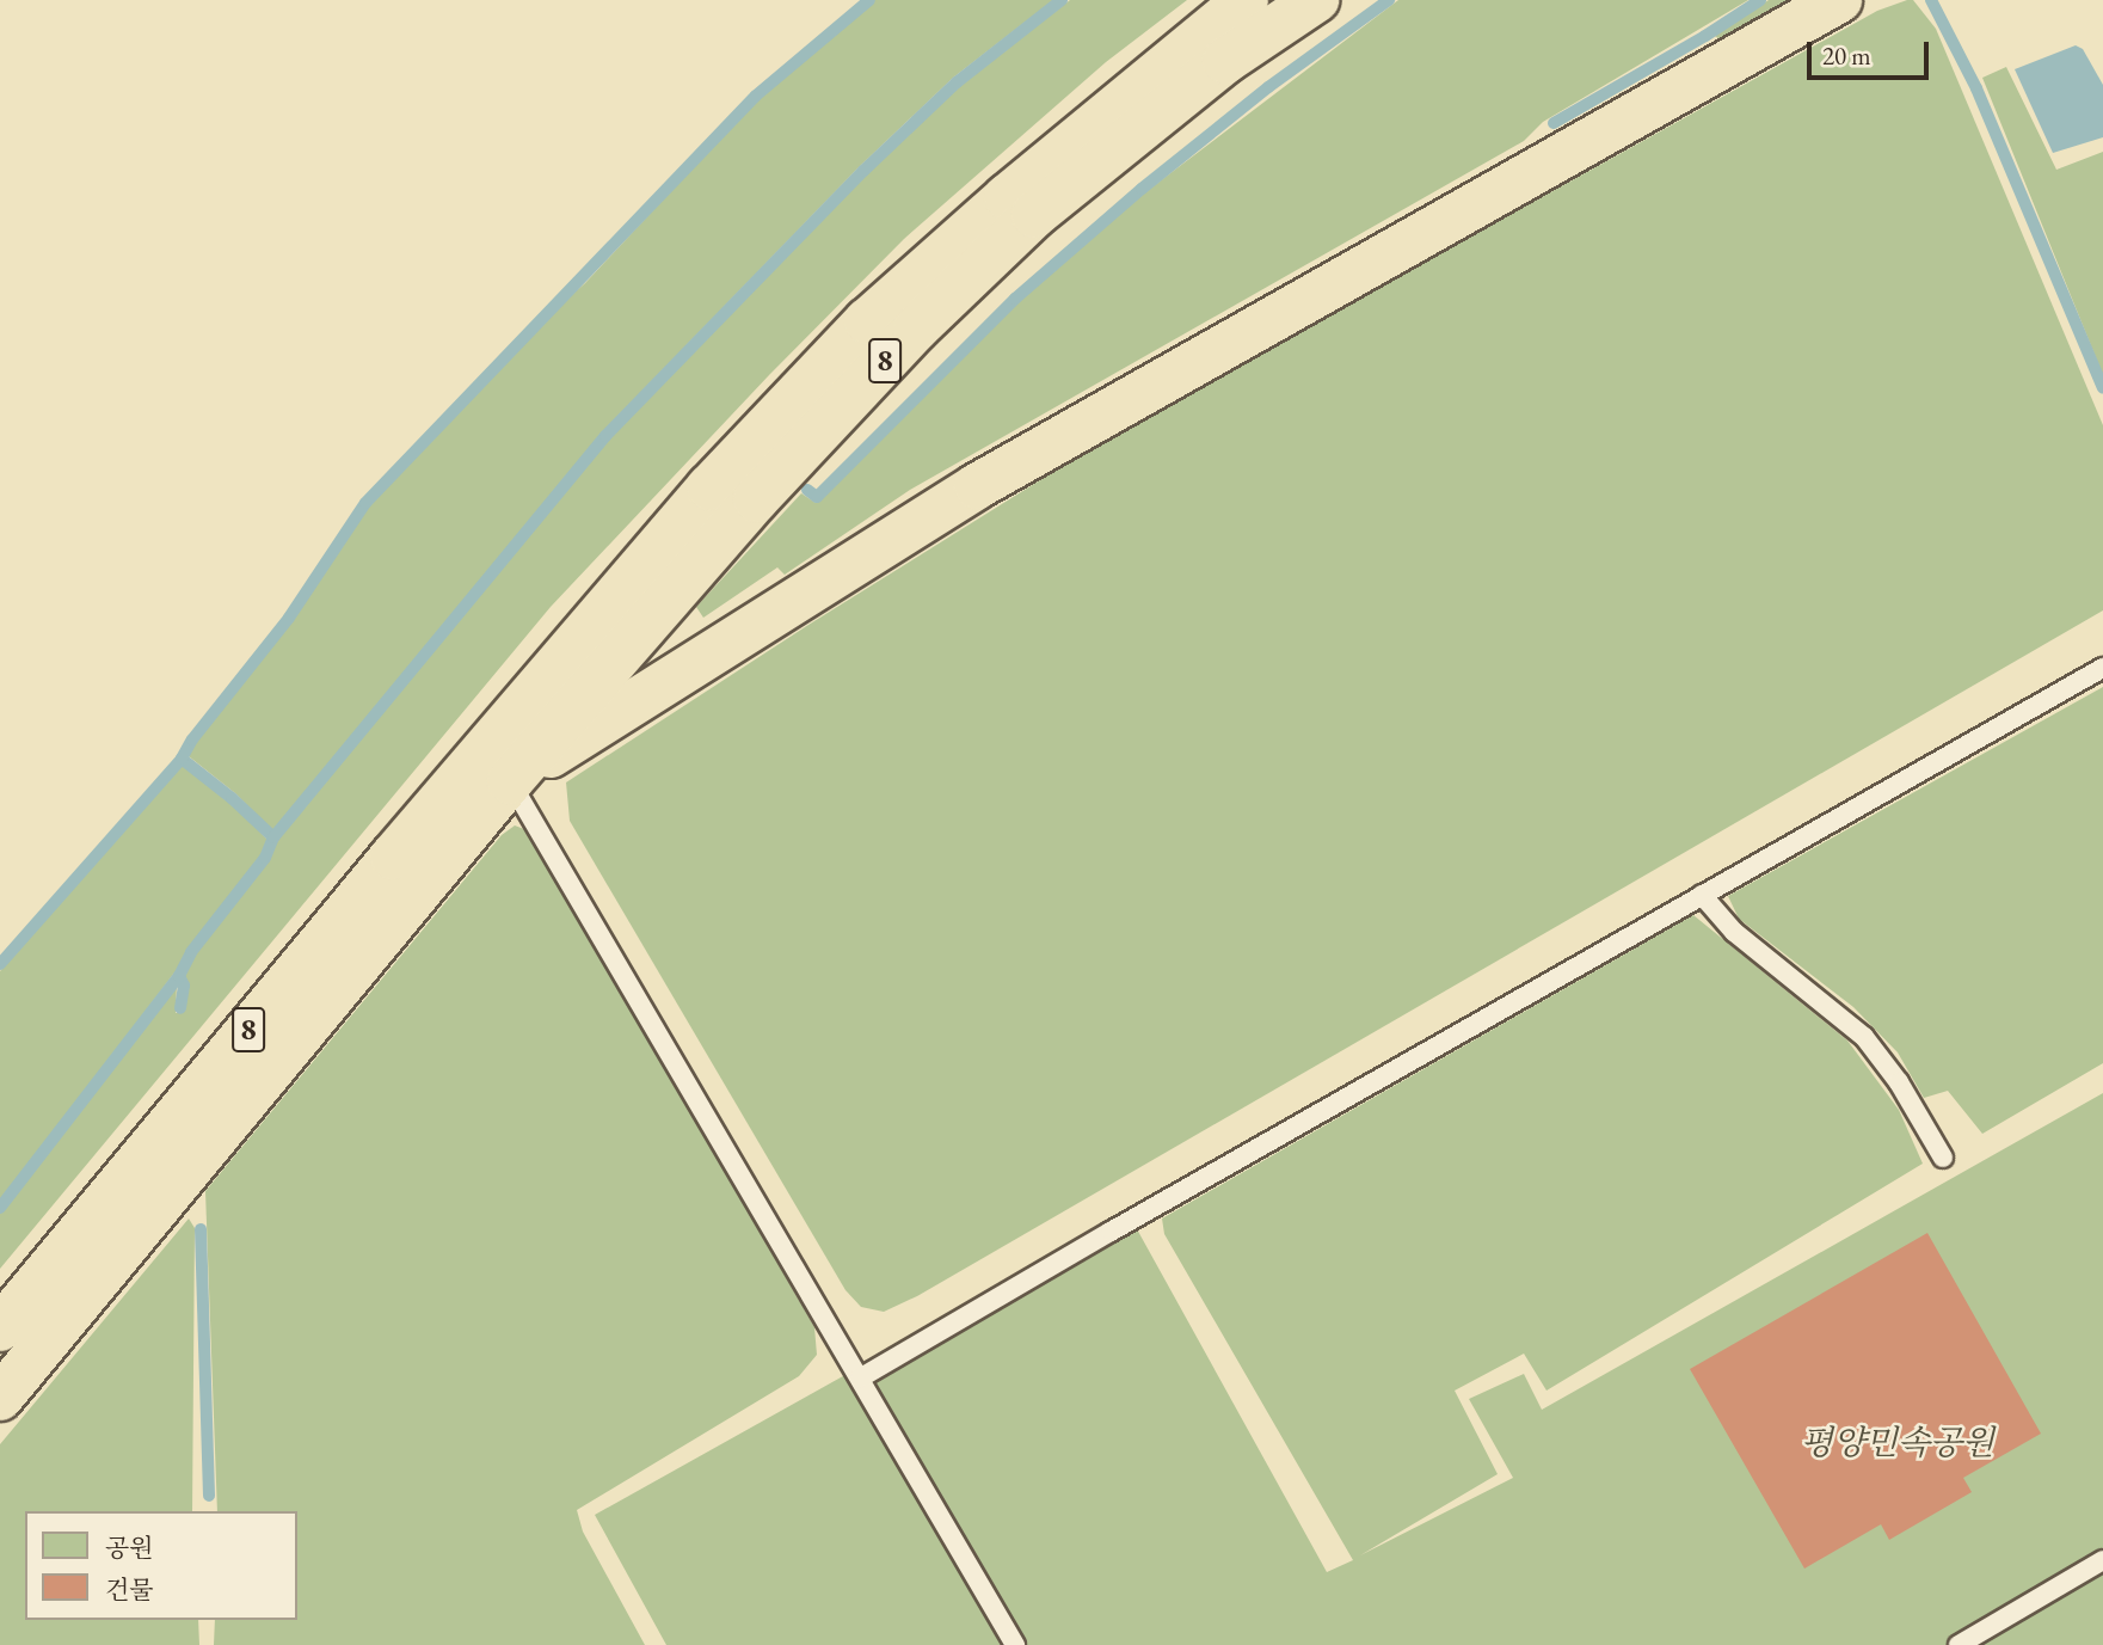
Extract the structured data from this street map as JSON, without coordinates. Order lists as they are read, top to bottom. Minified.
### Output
{"streets":{"highway":["8"]},"parks":["평양민속공원"],"legend":["공원","건물"],"scale_bar":"20 m"}
